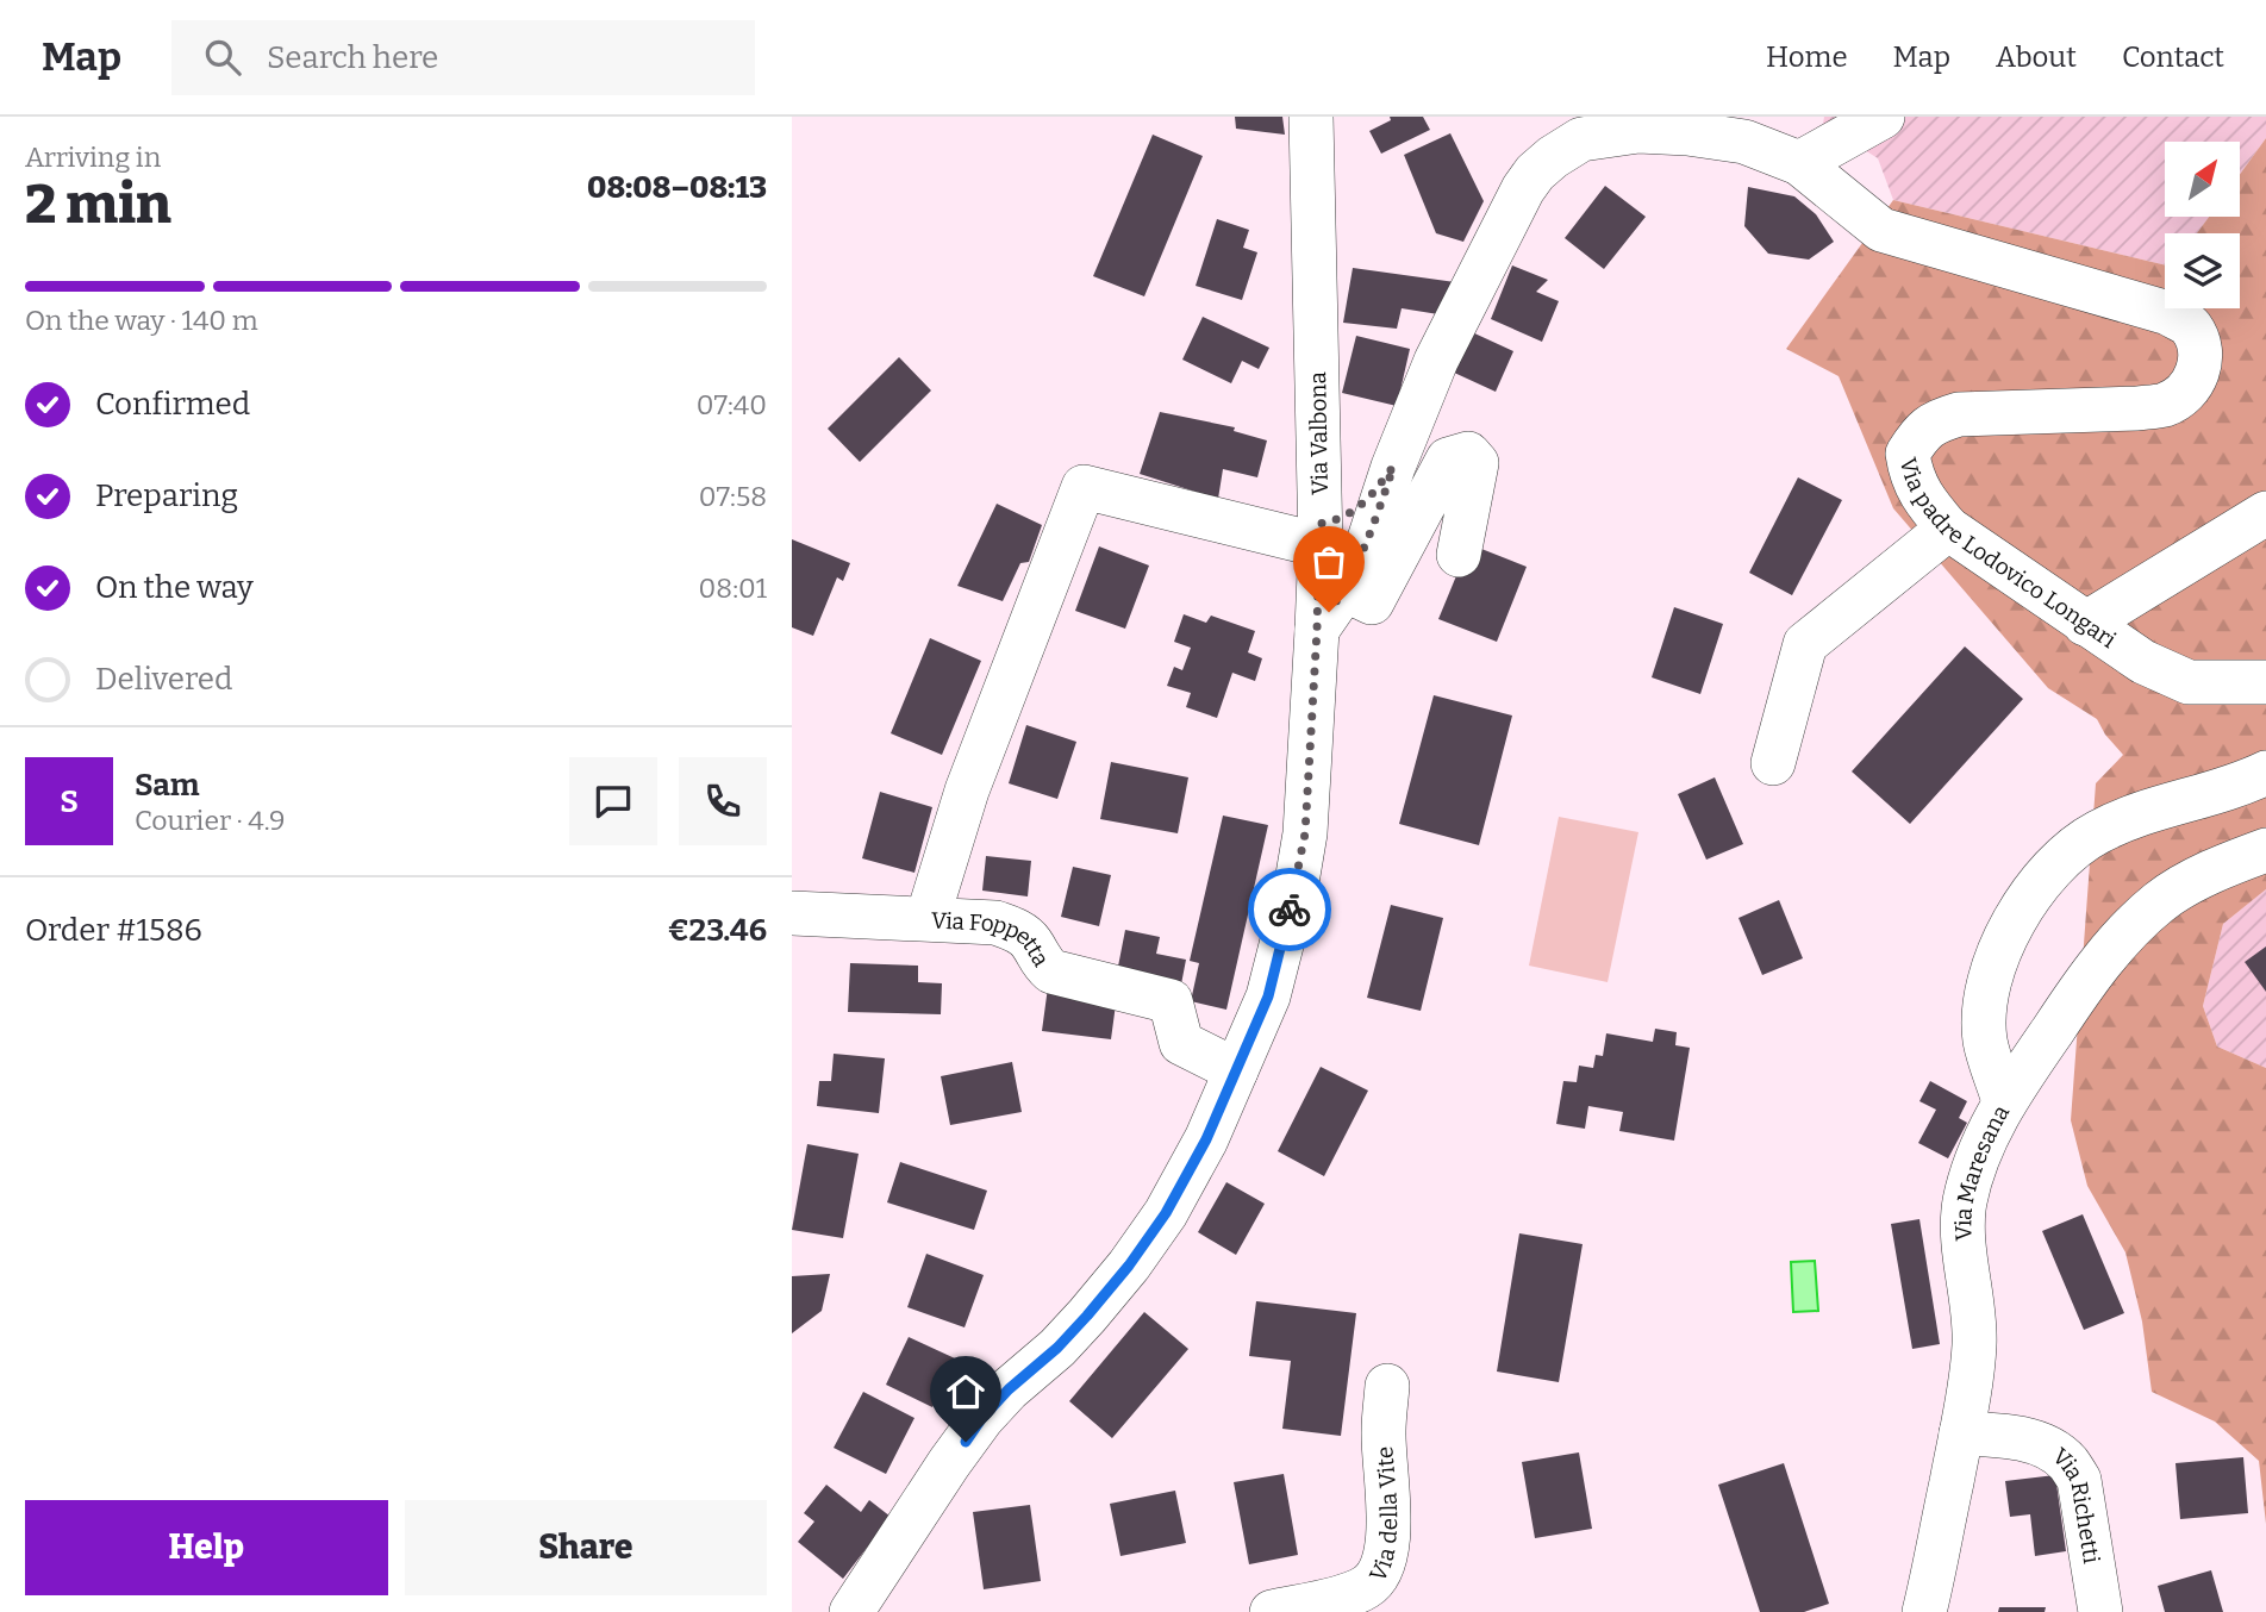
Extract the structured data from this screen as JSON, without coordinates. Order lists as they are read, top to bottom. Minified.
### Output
{"streets":{"street":["Via Valbona","Via padre Lodovico Longari","Via Foppetta","Via Maresana","Via della Vite","Via Richetti"]},"crossings":[["Via Valbona","Via padre Lodovico Longari"],["Via Valbona","Via Foppetta"],["Via Maresana","Via Richetti"]],"north":"top right","page":{"header":"Map","search":"Search here","nav":["Home","Map","About","Contact"],"heading":["2 min","Arriving in","08:08–08:13"],"panel":["Sam","Courier · 4.9","Order #1586","€23.46"],"bar":"On the way · 140 m","list":[["Confirmed","07:40"],["Preparing","07:58"],["On the way","08:01"],"Delivered"],"round":"S","buttons":["Help","Share"]}}
